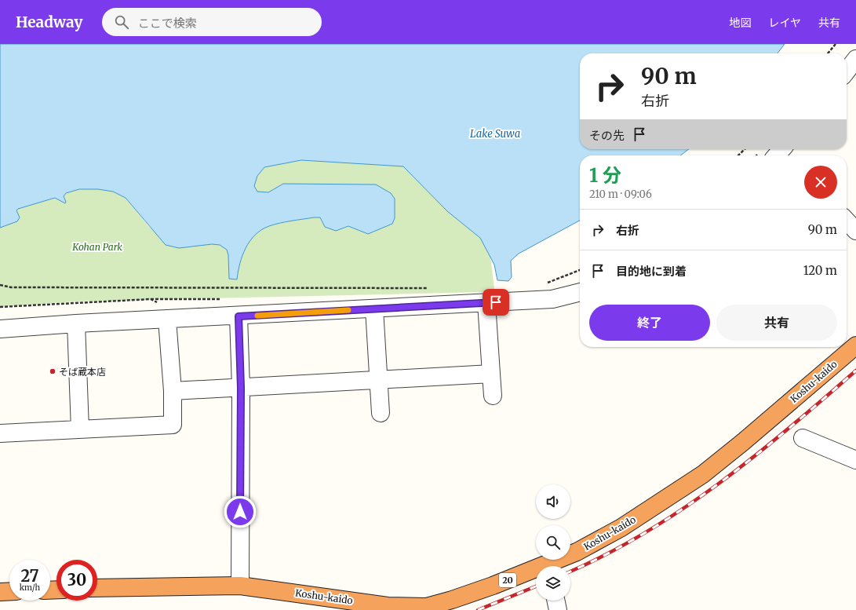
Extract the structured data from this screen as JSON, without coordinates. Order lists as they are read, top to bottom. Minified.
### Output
{"streets":{"highway":["Koshu-kaido","20"]},"water":["Lake Suwa"],"parks":["Kohan Park"],"places":["そば蔵本店"],"page":{"header":"Headway","search":"ここで検索","nav":["地図","レイヤ","共有"],"turn":["90 m","右折"],"then":"その先","heading":["1 分","210 m · 09:06"],"list":[{"name":"右折","value":"90 m"},{"name":"目的地に到着","value":"120 m"}],"buttons":["終了","共有"],"speed":"27 km/h","limit":"30"}}
